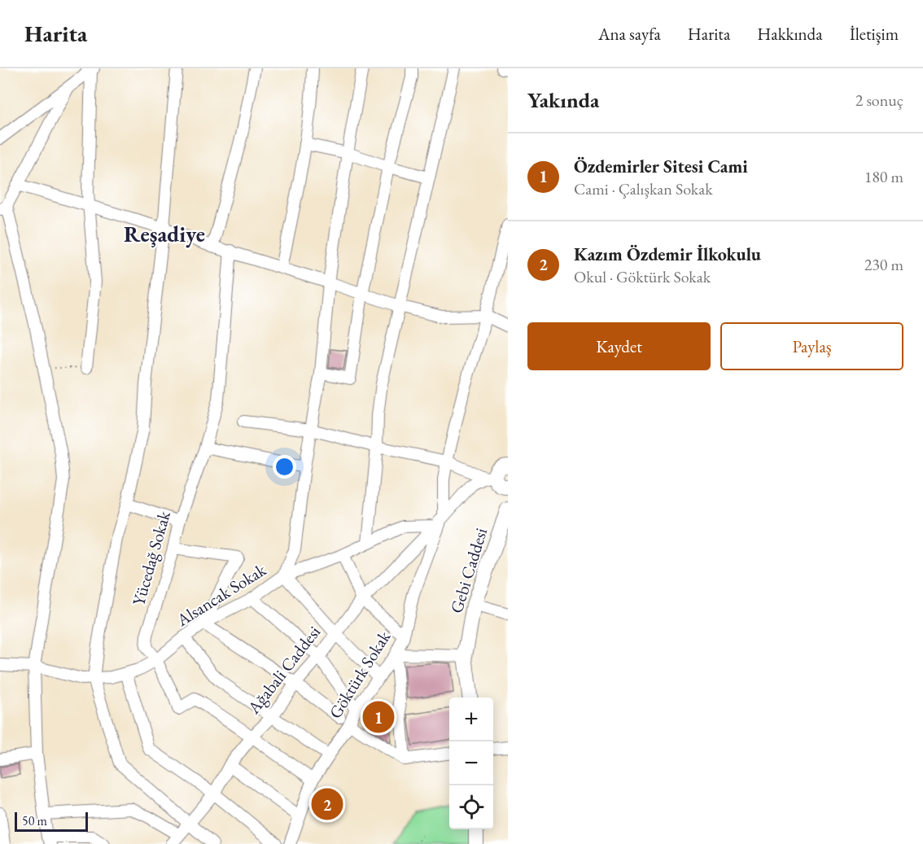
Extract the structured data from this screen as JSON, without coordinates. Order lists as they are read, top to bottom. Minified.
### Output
{"streets":{"main road":["Gebi Caddesi"],"street":["Yücedağ Sokak","Alsancak Sokak","Ağabali Caddesi","Göktürk Sokak"]},"crossings":[["Yücedağ Sokak","Alsancak Sokak"],["Yücedağ Sokak","Ağabali Caddesi"],["Yücedağ Sokak","Göktürk Sokak"],["Alsancak Sokak","Ağabali Caddesi"]],"districts":["Reşadiye"],"scale_bar":"50 m","page":{"header":"Harita","nav":["Ana sayfa","Harita","Hakkında","İletişim"],"heading":["Yakında","2 sonuç"],"list":[{"mark":"1","name":"Özdemirler Sitesi Cami","note":"Cami · Çalışkan Sokak","value":"180 m"},{"mark":"2","name":"Kazım Özdemir İlkokulu","note":"Okul · Göktürk Sokak","value":"230 m"}],"buttons":["Kaydet","Paylaş"],"map_buttons":["+","−"],"pins":["1","2"],"scale":"50 m"}}
